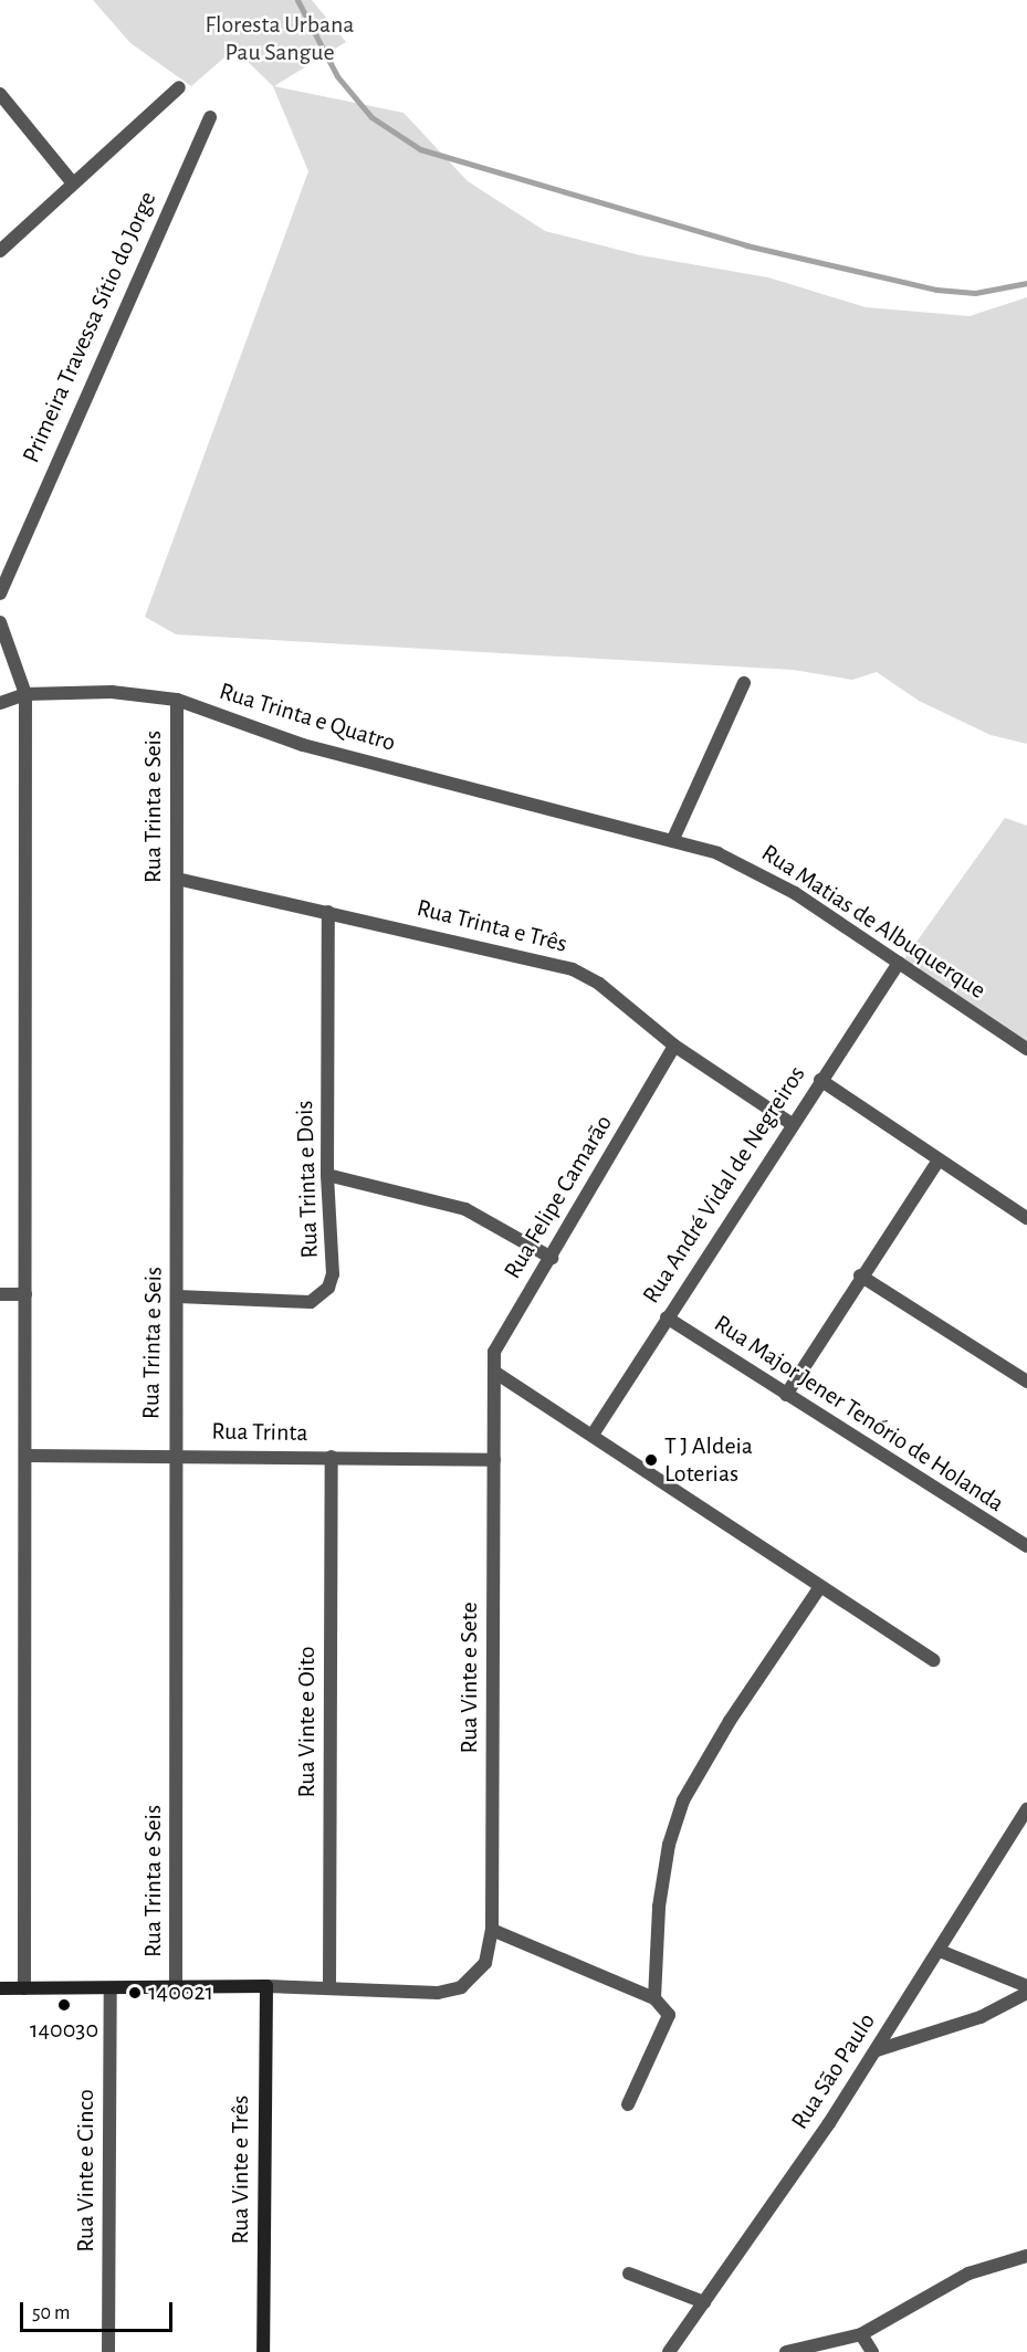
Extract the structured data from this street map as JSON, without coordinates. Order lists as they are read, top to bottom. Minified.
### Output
{"streets":{"main road":["Rua Vinte e Três"],"street":["Primeira Travessa Sítio do Jorge","Rua Trinta e Quatro","Rua Trinta e Seis","Rua Matias de Albuquerque","Rua Trinta e Três","Rua Trinta e Dois","Rua André Vidal de Negreiros","Rua Felipe Camarão","Rua Major Jener Tenório de Holanda","Rua Trinta","Rua Vinte e Sete","Rua Vinte e Oito","Rua São Paulo","Rua Vinte e Cinco"]},"crossings":[["Rua Trinta e Quatro","Rua Trinta e Seis"],["Rua Trinta e Quatro","Rua Matias de Albuquerque"],["Rua Trinta e Seis","Rua Trinta e Três"],["Rua Trinta e Seis","Rua Trinta e Dois"],["Rua Trinta e Seis","Rua Trinta"],["Rua Matias de Albuquerque","Rua André Vidal de Negreiros"],["Rua Trinta e Três","Rua Trinta e Dois"],["Rua Trinta e Três","Rua André Vidal de Negreiros"],["Rua Trinta e Três","Rua Felipe Camarão"],["Rua André Vidal de Negreiros","Rua Major Jener Tenório de Holanda"],["Rua Felipe Camarão","Rua Vinte e Sete"],["Rua Trinta","Rua Vinte e Sete"],["Rua Trinta","Rua Vinte e Oito"],["Rua Vinte e Sete","Rua Vinte e Oito"]],"parks":["Floresta Urbana Pau Sangue"],"places":["T J Aldeia Loterias","140021","140030"],"scale_bar":"50 m"}
